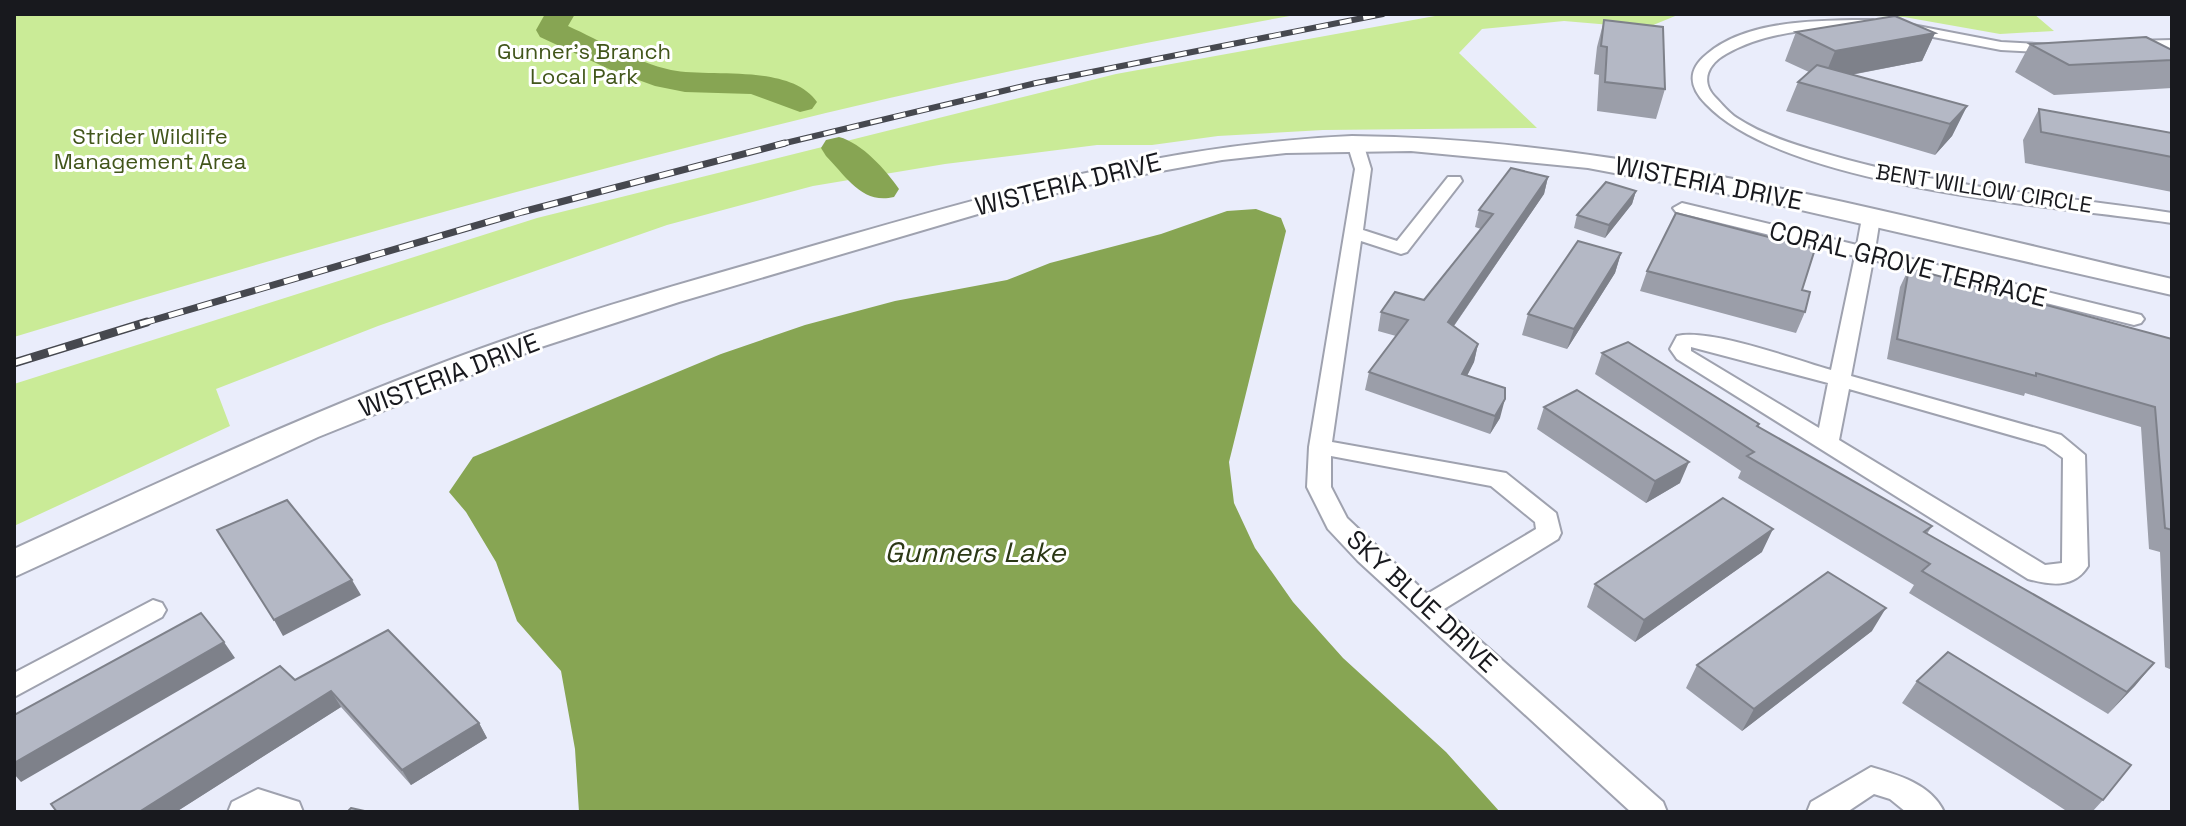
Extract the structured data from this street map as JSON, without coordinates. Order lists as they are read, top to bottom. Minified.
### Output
{"streets":{"street":["WISTERIA DRIVE","BENT WILLOW CIRCLE","CORAL GROVE TERRACE","SKY BLUE DRIVE"]},"crossings":[["WISTERIA DRIVE","SKY BLUE DRIVE"]],"water":["Gunners Lake"],"parks":["Gunner's Branch Local Park","Strider Wildlife Management Area"]}
